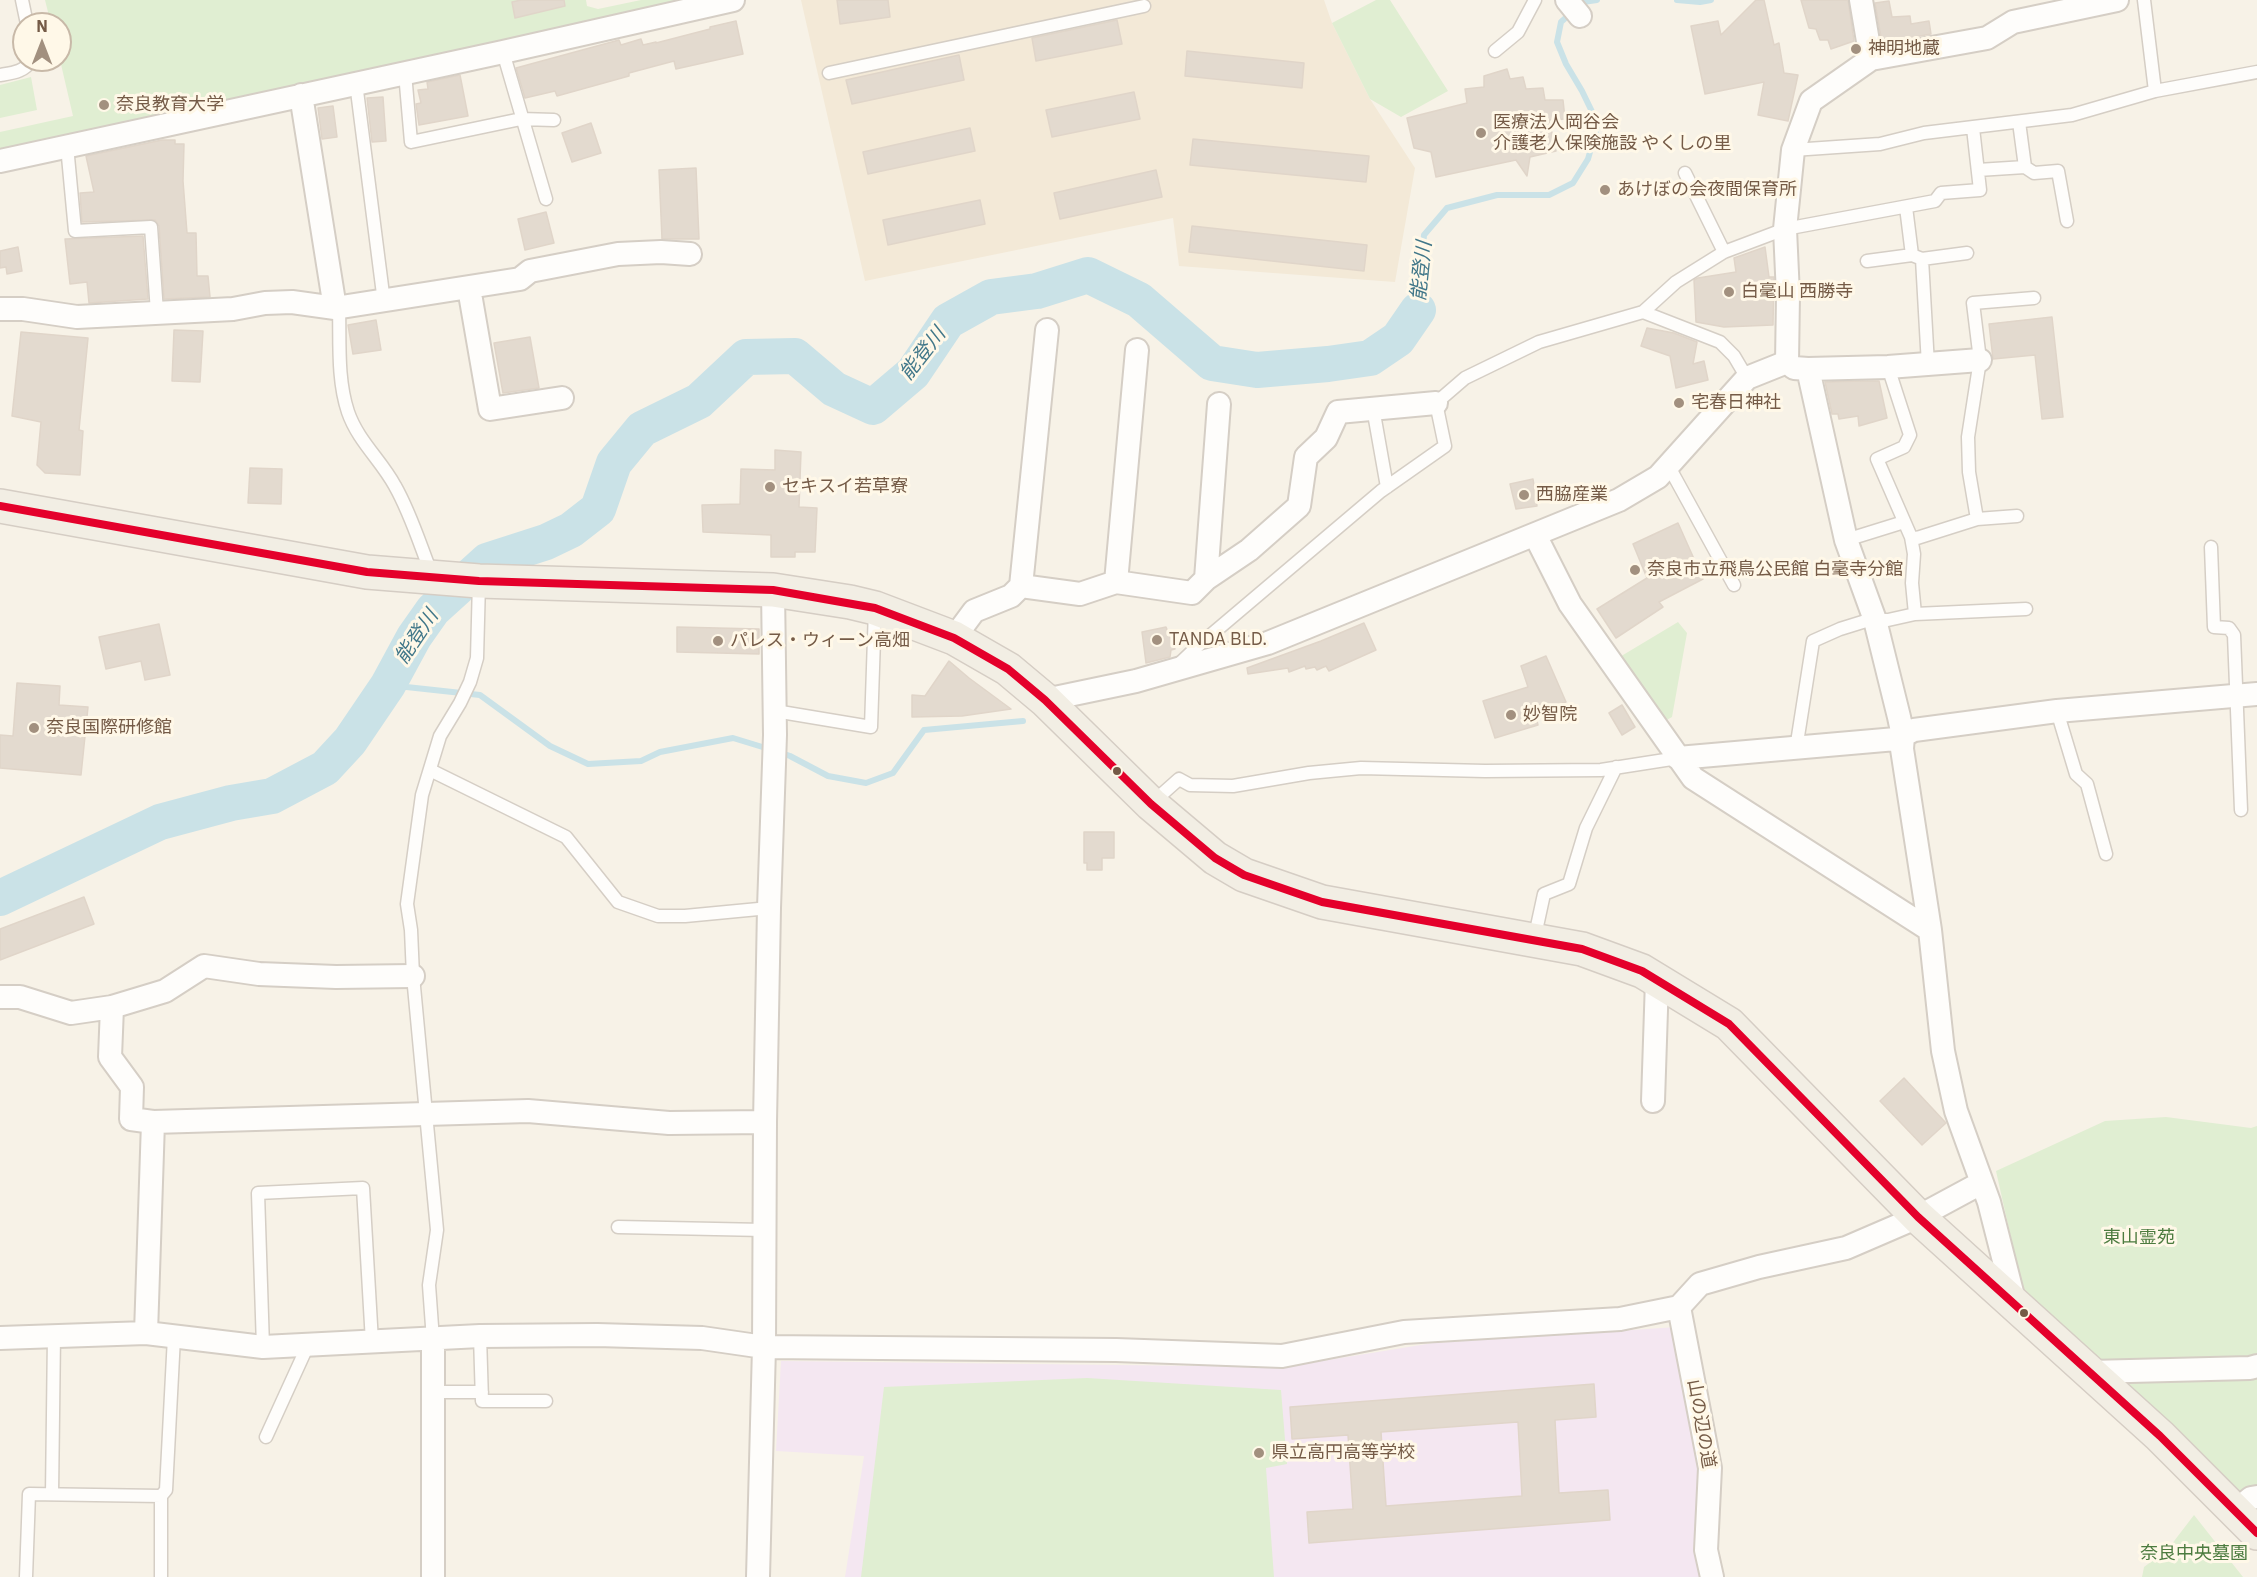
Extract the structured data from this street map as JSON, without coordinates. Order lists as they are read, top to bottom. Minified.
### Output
{"streets":{"street":["山の辺の道"]},"water":["能登川"],"parks":["東山霊苑","奈良中央墓園"],"places":["神明地蔵","奈良教育大学","医療法人岡谷会 介護老人保険施設 やくしの里","あけぼの会夜間保育所","白毫山 西勝寺","宅春日神社","セキスイ若草寮","西脇産業","奈良市立飛鳥公民館 白毫寺分館","TANDA BLD.","パレス・ウィーン高畑","妙智院","奈良国際研修館","県立高円高等学校"],"north":"top"}
